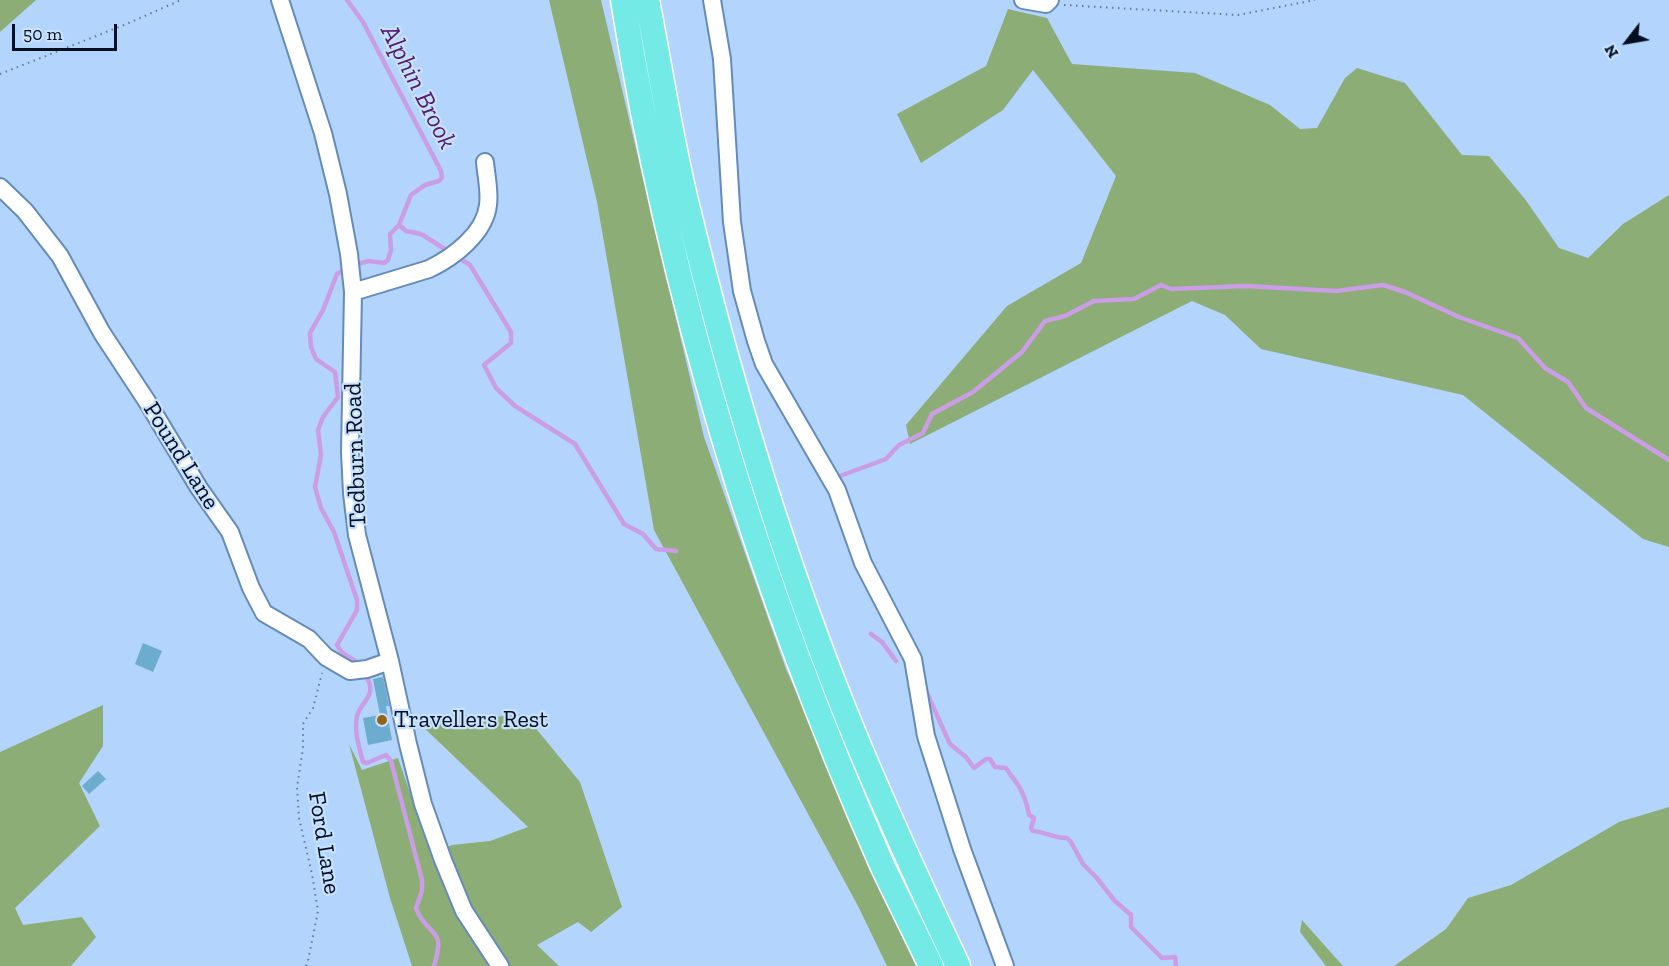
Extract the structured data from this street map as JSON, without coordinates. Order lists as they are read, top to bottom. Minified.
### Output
{"streets":{"street":["Tedburn Road","Pound Lane"],"path":["Ford Lane"]},"crossings":[["Tedburn Road","Pound Lane"],["Pound Lane","Ford Lane"]],"water":["Alphin Brook"],"places":["Travellers Rest"],"scale_bar":"50 m","north":"bottom left"}
